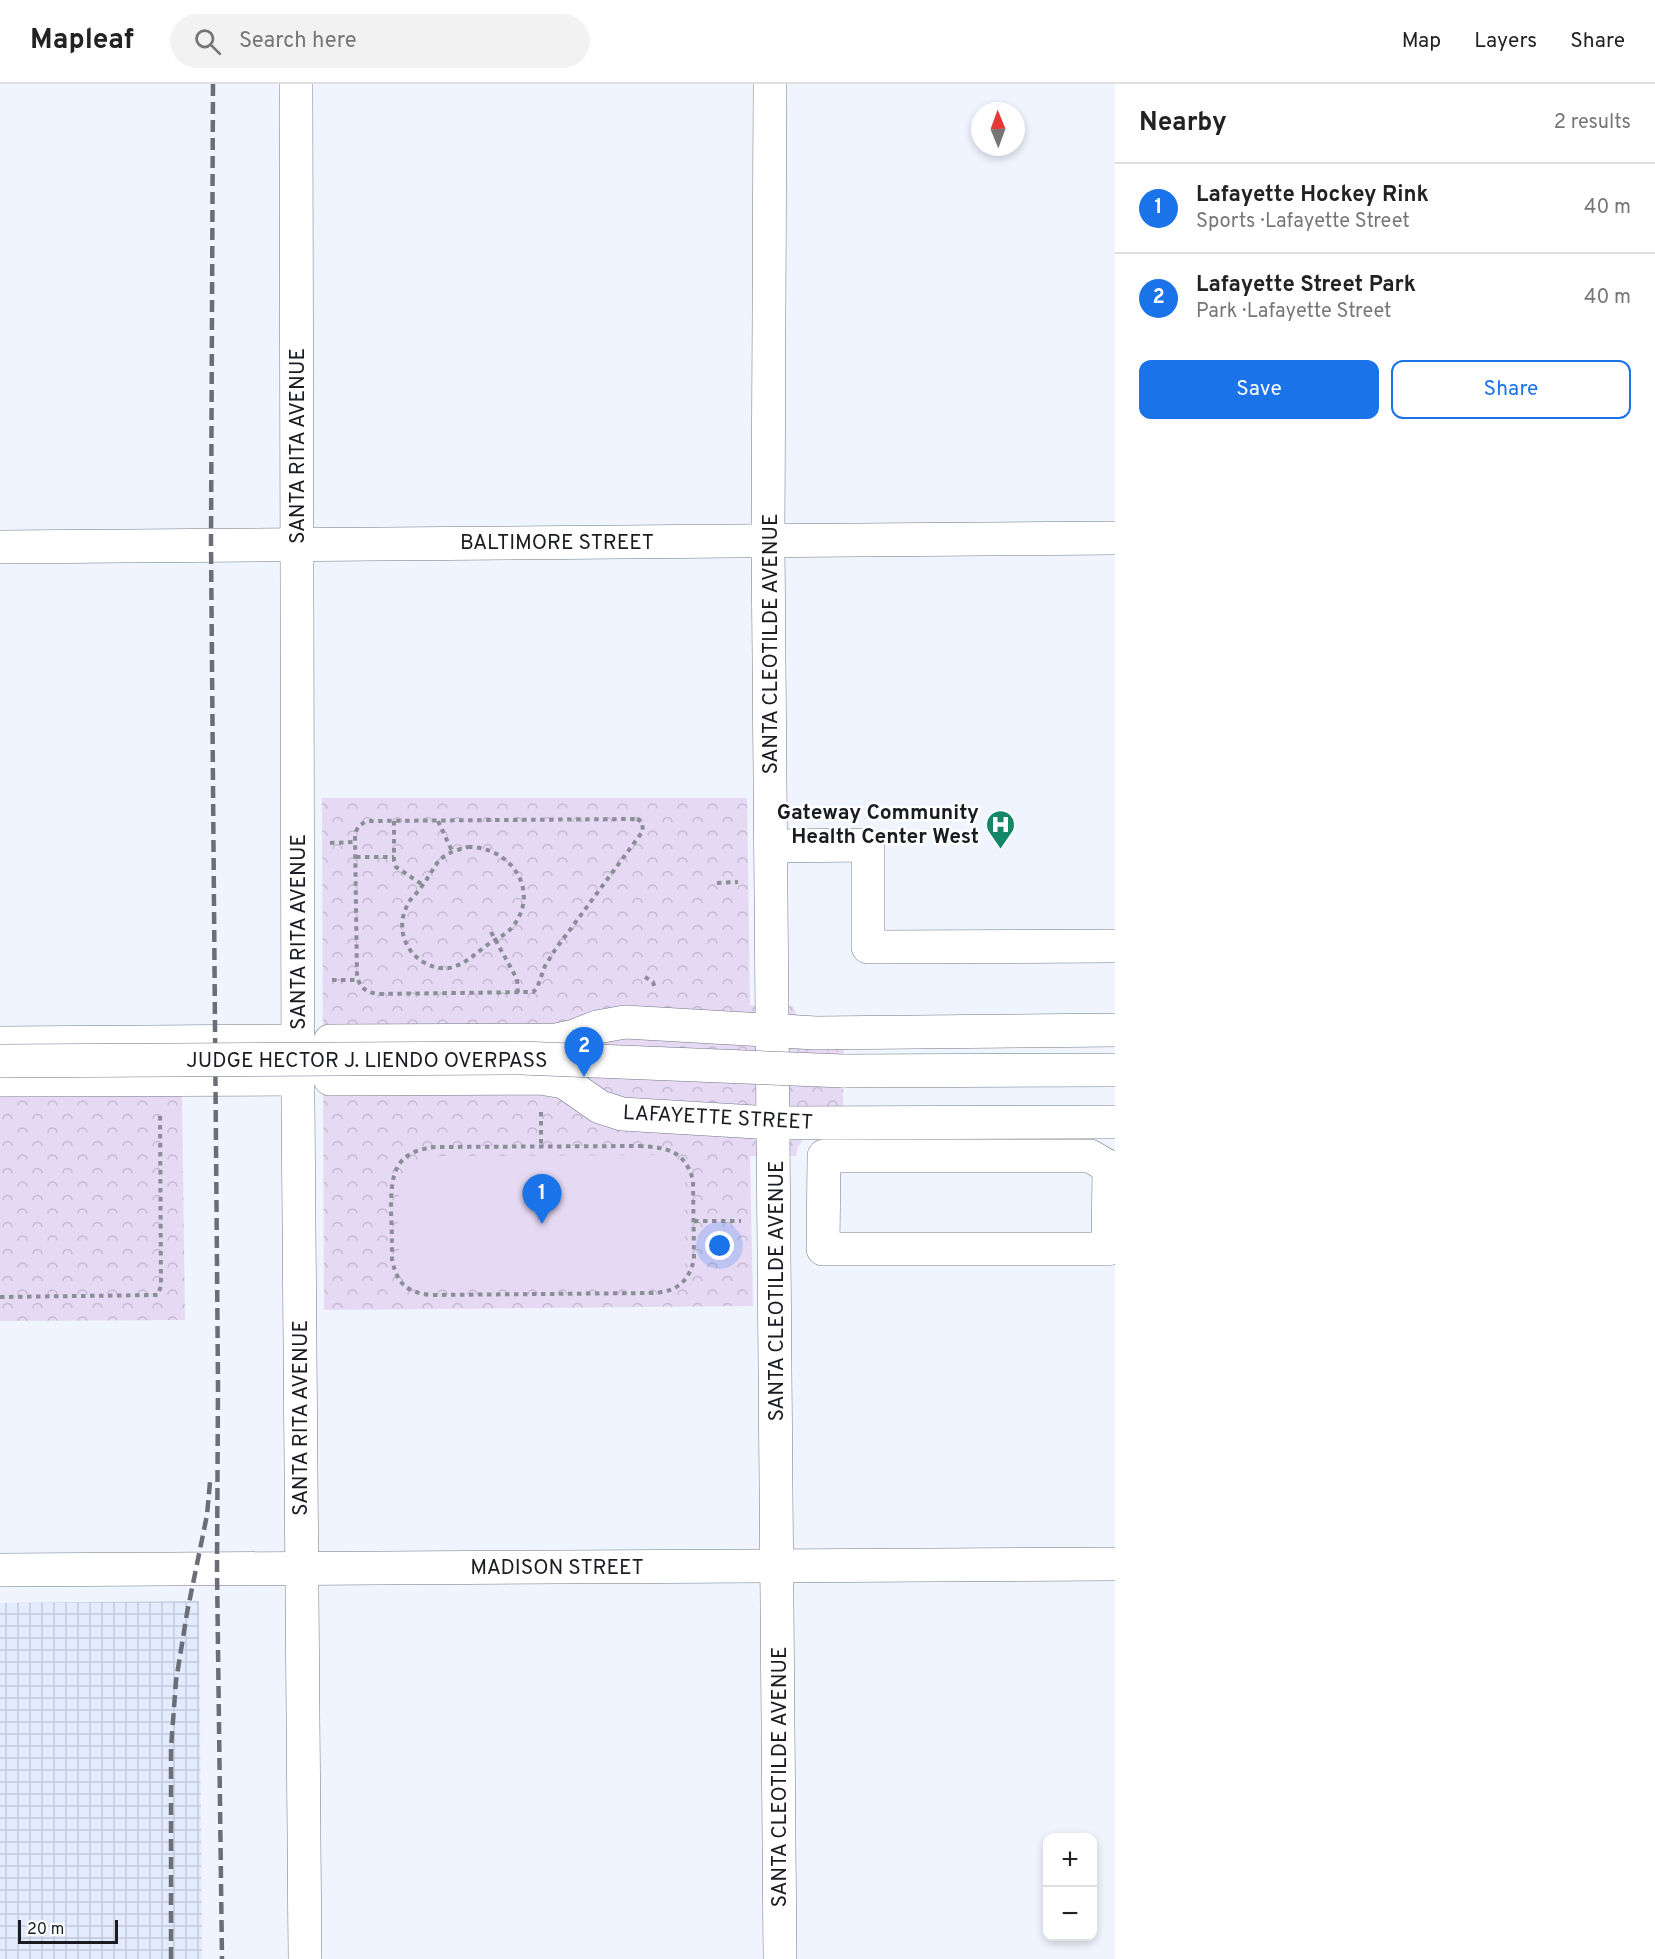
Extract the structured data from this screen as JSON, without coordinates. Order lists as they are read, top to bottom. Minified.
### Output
{"streets":{"street":["SANTA RITA AVENUE","BALTIMORE STREET","SANTA CLEOTILDE AVENUE","JUDGE HECTOR J. LIENDO OVERPASS","LAFAYETTE STREET","MADISON STREET"]},"crossings":[["SANTA RITA AVENUE","BALTIMORE STREET"],["SANTA RITA AVENUE","LAFAYETTE STREET"],["SANTA RITA AVENUE","MADISON STREET"],["BALTIMORE STREET","SANTA CLEOTILDE AVENUE"],["SANTA CLEOTILDE AVENUE","LAFAYETTE STREET"],["SANTA CLEOTILDE AVENUE","MADISON STREET"]],"places":{"hospital":["Gateway Community Health Center West"]},"scale_bar":"20 m","north":"top","page":{"header":"Mapleaf","search":"Search here","nav":["Map","Layers","Share"],"heading":["Nearby","2 results"],"list":[{"mark":"1","name":"Lafayette Hockey Rink","note":"Sports · Lafayette Street","value":"40 m"},{"mark":"2","name":"Lafayette Street Park","note":"Park · Lafayette Street","value":"40 m"}],"buttons":["Save","Share"],"pins":["2","1"],"map_buttons":["+","−"],"scale":"20 m"}}
